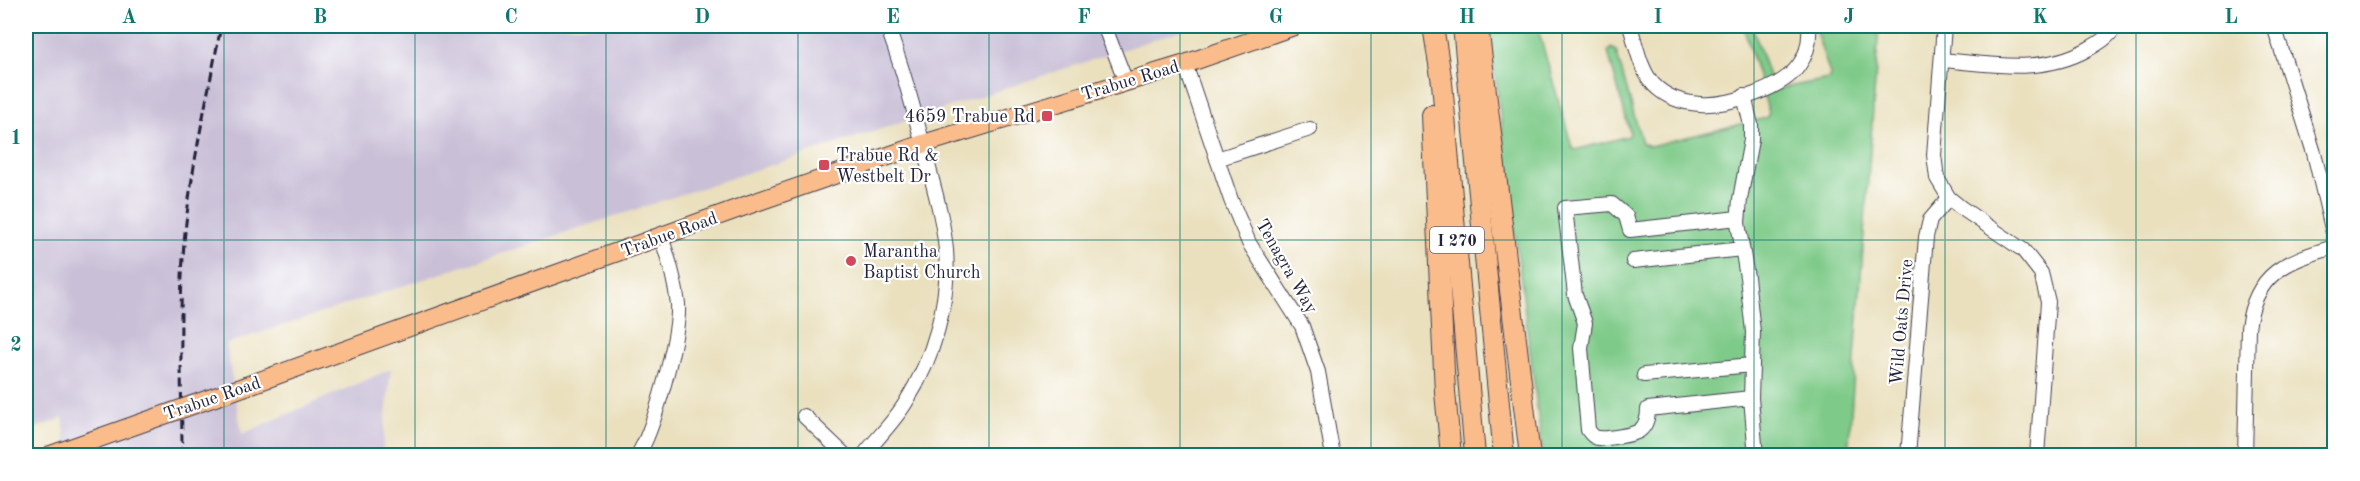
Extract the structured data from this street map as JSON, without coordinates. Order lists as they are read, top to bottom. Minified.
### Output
{"streets":{"highway":["I 270"],"main road":["Trabue Road"],"street":["Tenagra Way","Wild Oats Drive"]},"crossings":[["Trabue Road","Tenagra Way"]],"places":{"transit":["4659 Trabue Rd","Trabue Rd & Westbelt Dr"],"other":["Marantha Baptist Church"]},"grid":{"columns":["A","B","C","D","E","F","G","H","I","J","K","L"],"rows":["1","2"]}}
